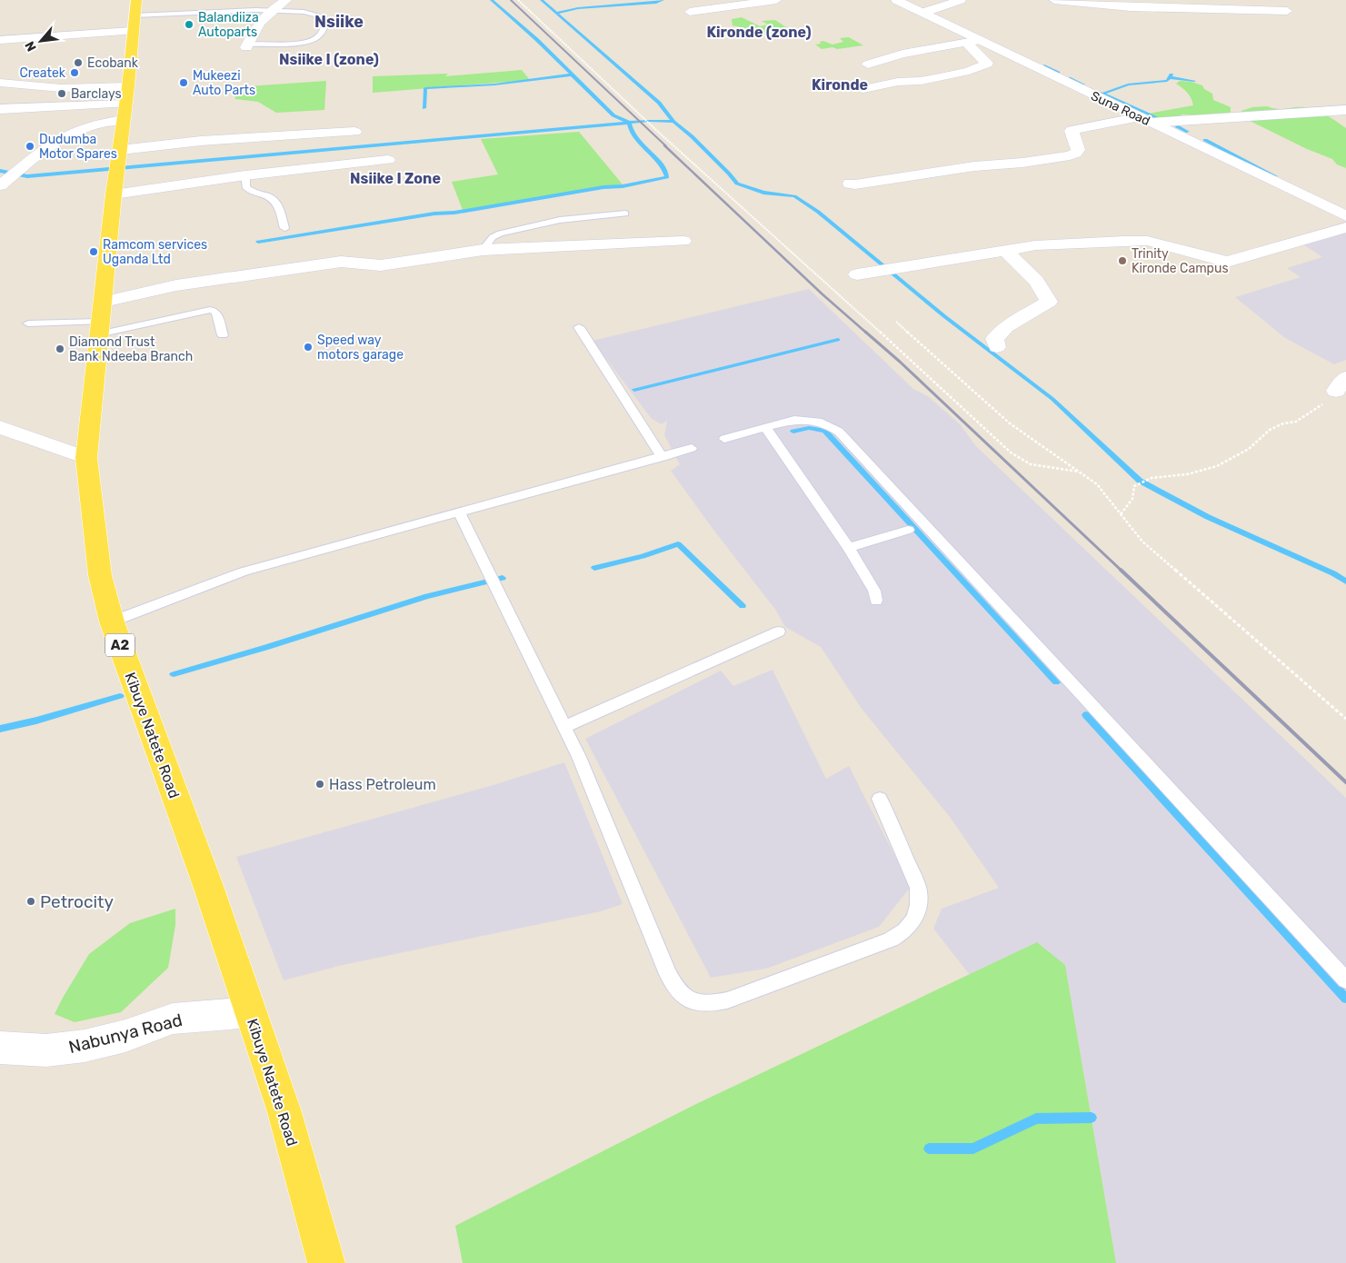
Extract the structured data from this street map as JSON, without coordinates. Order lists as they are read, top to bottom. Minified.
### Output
{"streets":{"main road":["A2","Kibuye Natete Road"],"street":["Suna Road","Nabunya Road"]},"crossings":[["Kibuye Natete Road","Nabunya Road"]],"districts":["Nsiike","Kironde (zone)","Nsiike I (zone)","Kironde","Nsiike I Zone"],"places":["Balandiiza Autoparts","Ecobank","Createk","Mukeezi Auto Parts","Barclays","Dudumba Motor Spares","Ramcom services Uganda Ltd","Trinity Kironde Campus","Speed way motors garage","Diamond Trust Bank Ndeeba Branch","Hass Petroleum","Petrocity"],"north":"bottom left"}
